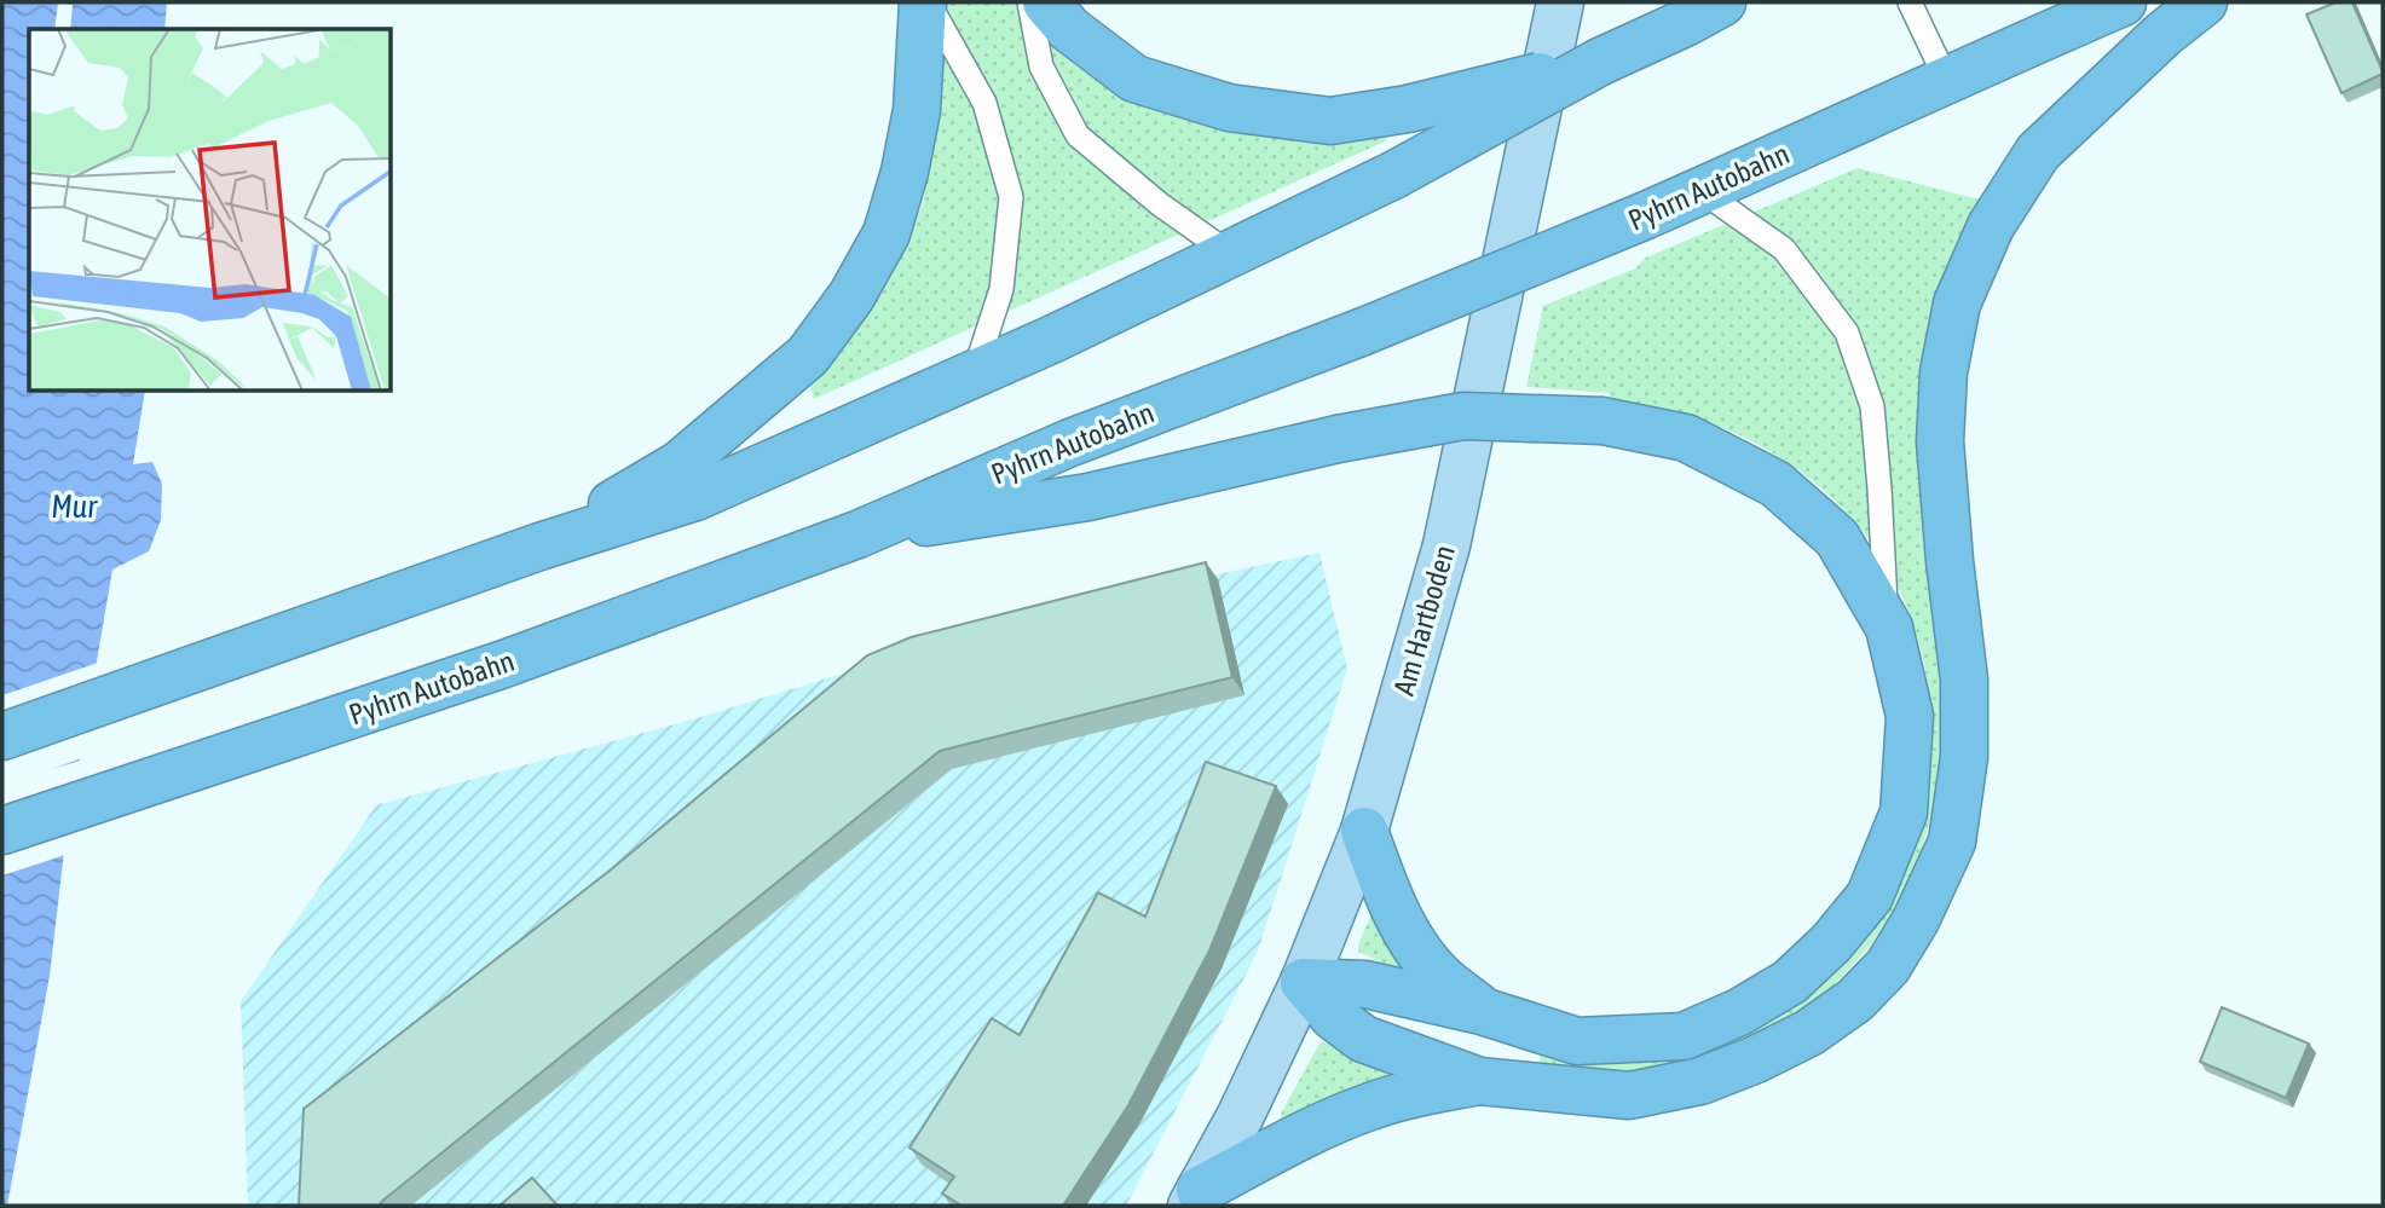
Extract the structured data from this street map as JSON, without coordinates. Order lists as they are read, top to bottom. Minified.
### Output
{"streets":{"highway":["Pyhrn Autobahn"],"main road":["Am Hartboden"]},"water":["Mur"]}
